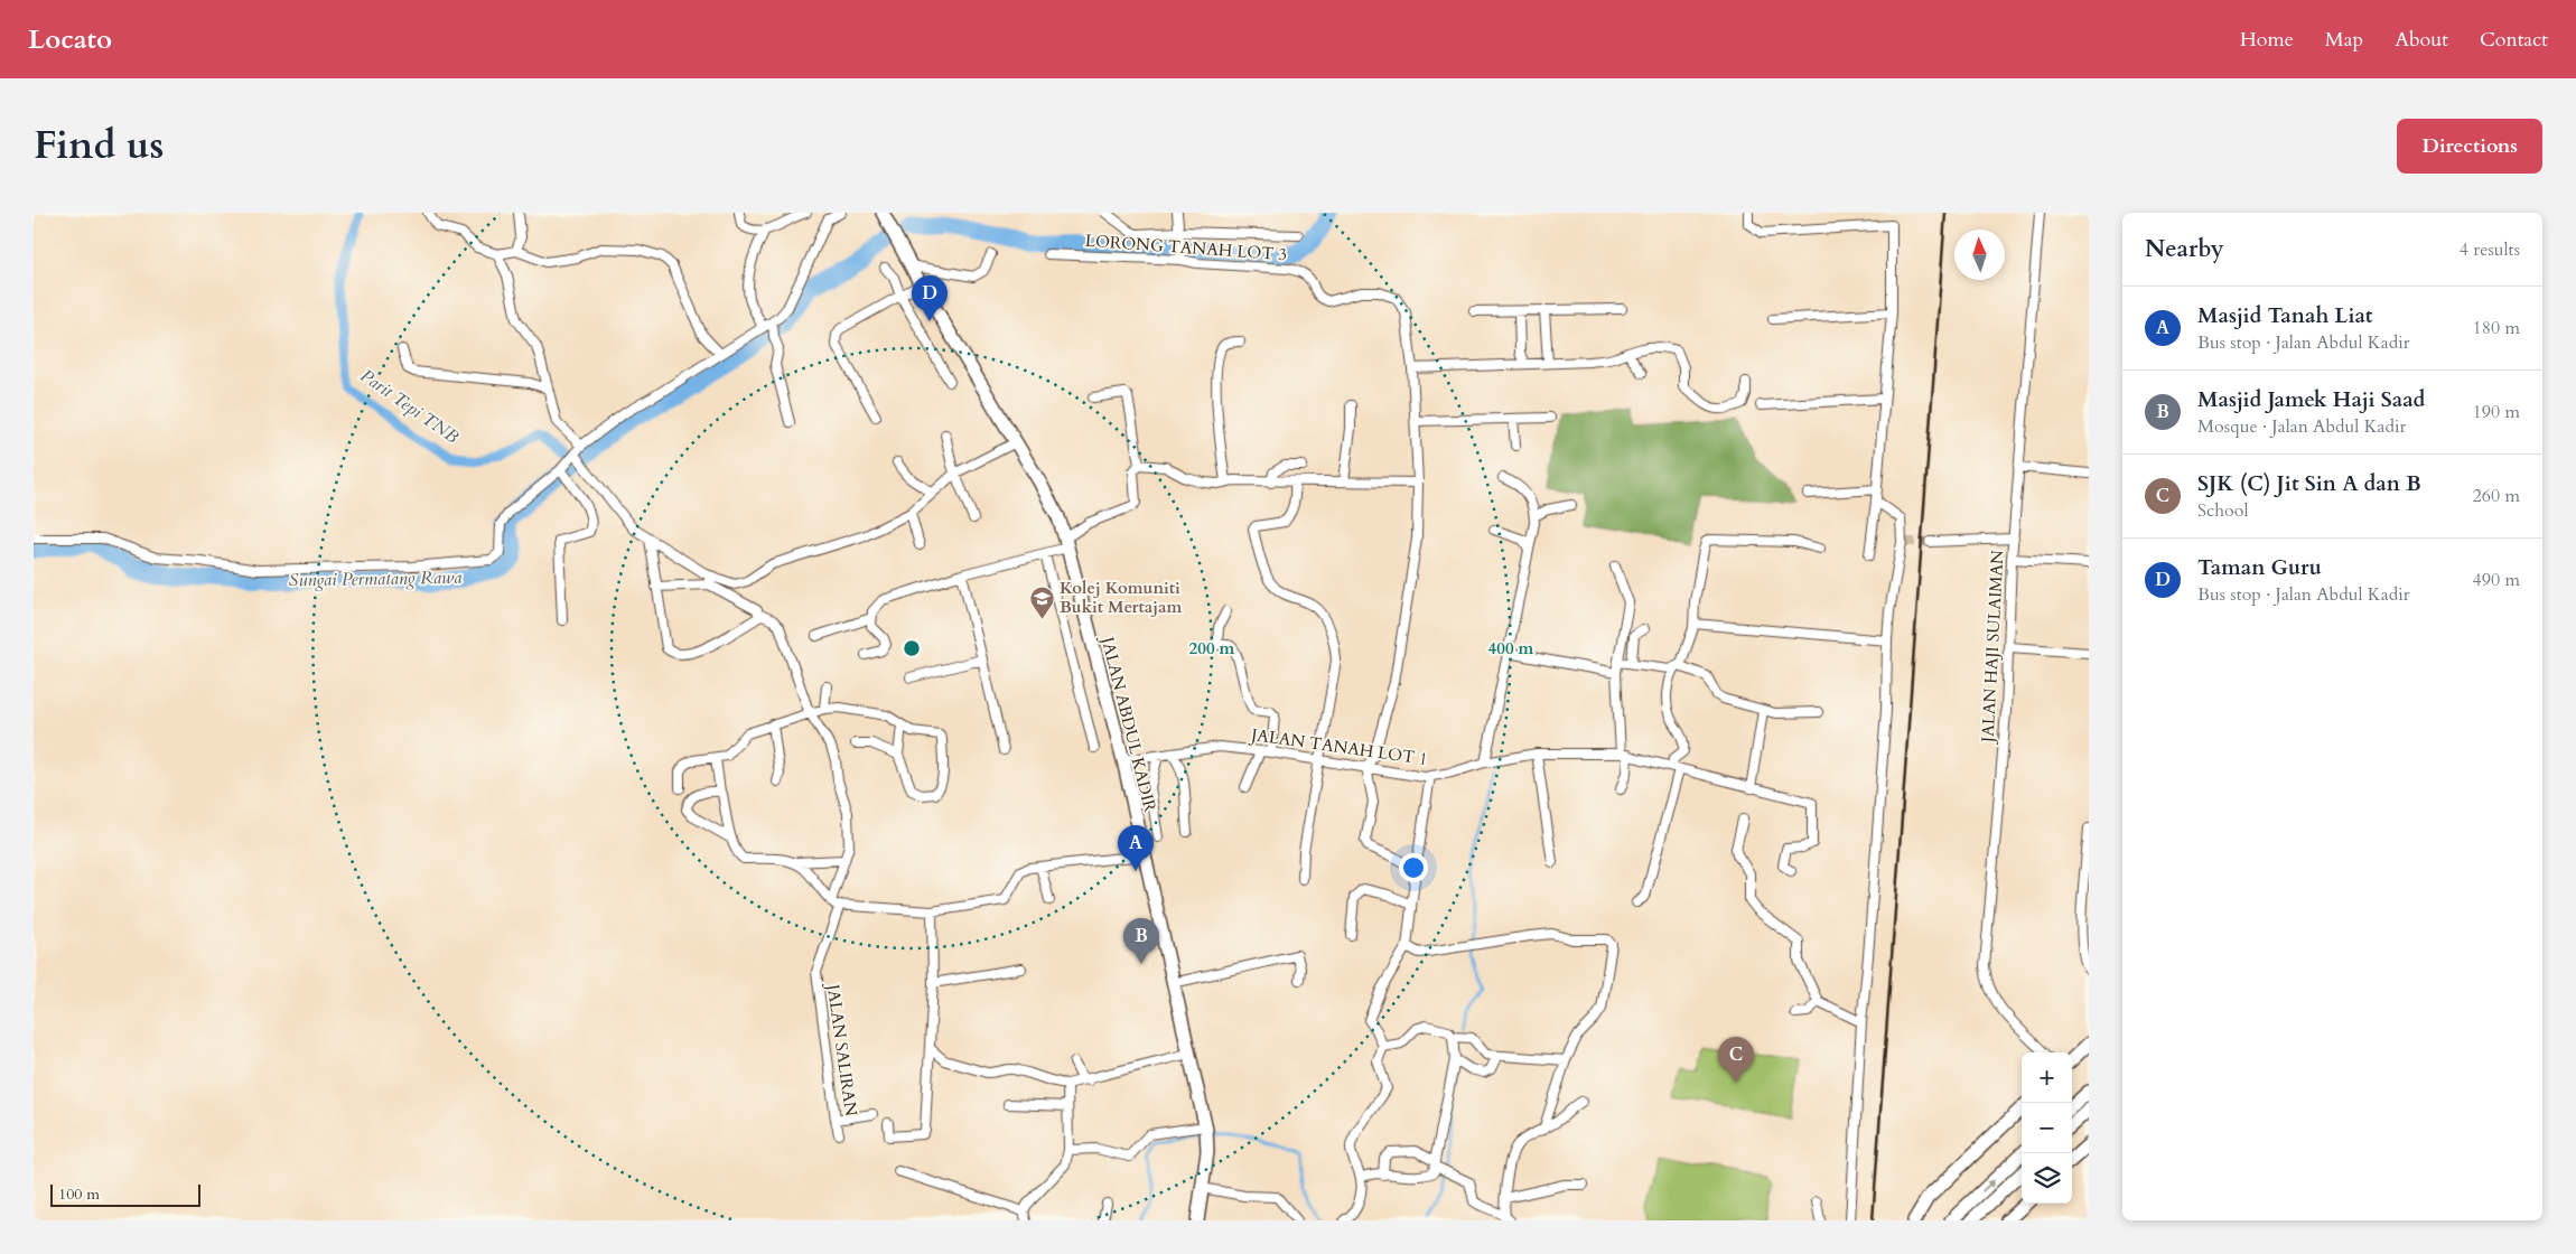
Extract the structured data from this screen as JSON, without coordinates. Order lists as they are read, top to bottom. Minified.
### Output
{"streets":{"main road":["JALAN ABDUL KADIR"],"street":["LORONG TANAH LOT 3","JALAN HAJI SULAIMAN","JALAN TANAH LOT 1","JALAN SALIRAN"]},"crossings":[["LORONG TANAH LOT 3","JALAN TANAH LOT 1"],["JALAN ABDUL KADIR","JALAN TANAH LOT 1"]],"water":["Parit Tepi TNB","Sungai Permatang Rawa"],"places":{"school or university":["Kolej Komuniti Bukit Mertajam"]},"scale_bar":"100 m","north":"top","page":{"header":"Locato","nav":["Home","Map","About","Contact"],"title":"Find us","buttons":"Directions","heading":["Nearby","4 results"],"pins":["D","A","B","C"],"list":[{"mark":"A","name":"Masjid Tanah Liat","note":"Bus stop · Jalan Abdul Kadir","value":"180 m"},{"mark":"B","name":"Masjid Jamek Haji Saad","note":"Mosque · Jalan Abdul Kadir","value":"190 m"},{"mark":"C","name":"SJK (C) Jit Sin A dan B","note":"School","value":"260 m"},{"mark":"D","name":"Taman Guru","note":"Bus stop · Jalan Abdul Kadir","value":"490 m"}],"map_buttons":["+","−"],"scale":"100 m"},"rings":["200 m","400 m"]}
